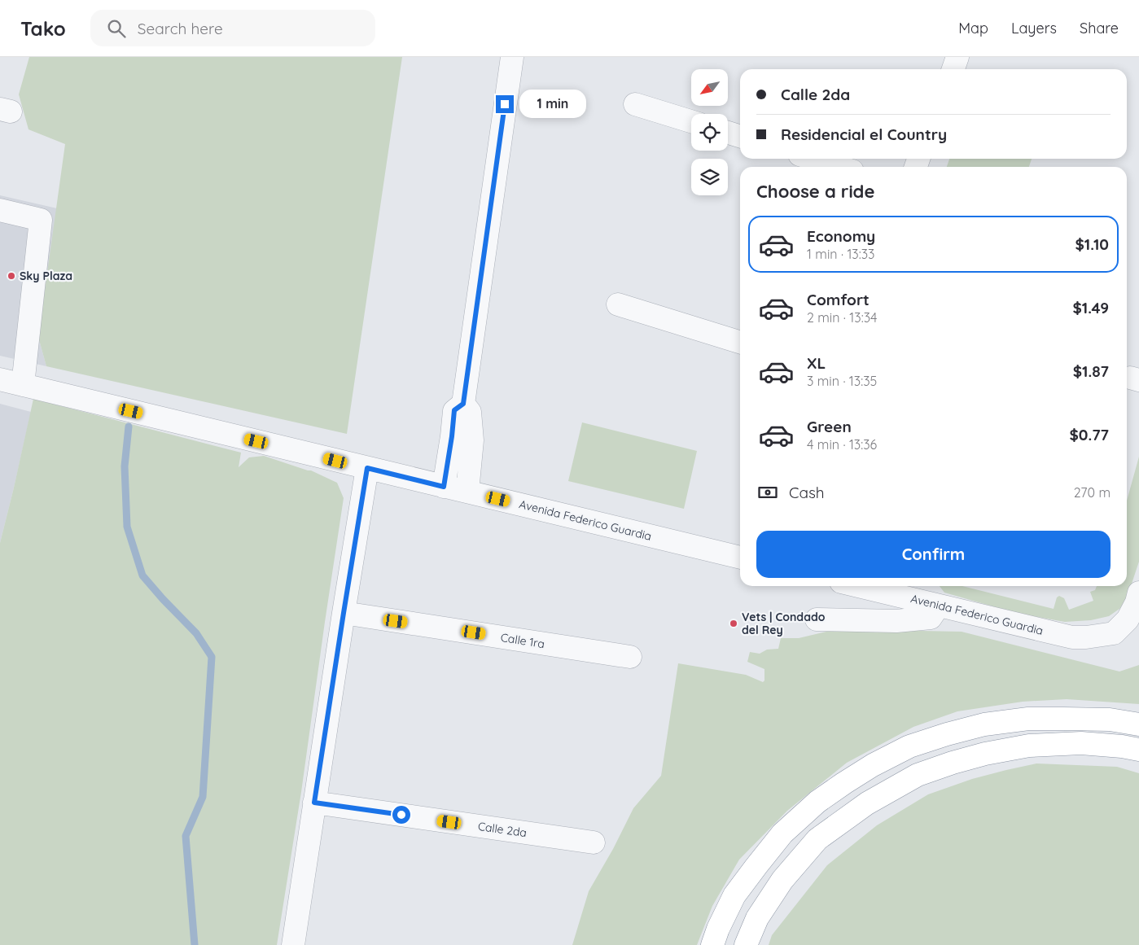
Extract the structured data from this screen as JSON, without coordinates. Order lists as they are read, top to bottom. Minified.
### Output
{"streets":{"street":["Avenida Federico Guardia","Calle 1ra","Calle 2da"]},"places":["Sky Plaza","Vets | Condado del Rey"],"north":"bottom left","page":{"header":"Tako","search":"Search here","nav":["Map","Layers","Share"],"banner":["Calle 2da","Residencial el Country"],"bubble":"1 min","heading":"Choose a ride","list":[{"name":"Economy","note":"1 min · 13:33","value":"$1.10"},{"name":"Comfort","note":"2 min · 13:34","value":"$1.49"},{"name":"XL","note":"3 min · 13:35","value":"$1.87"},{"name":"Green","note":"4 min · 13:36","value":"$0.77"}],"pay":["Cash","270 m"],"buttons":"Confirm"}}
